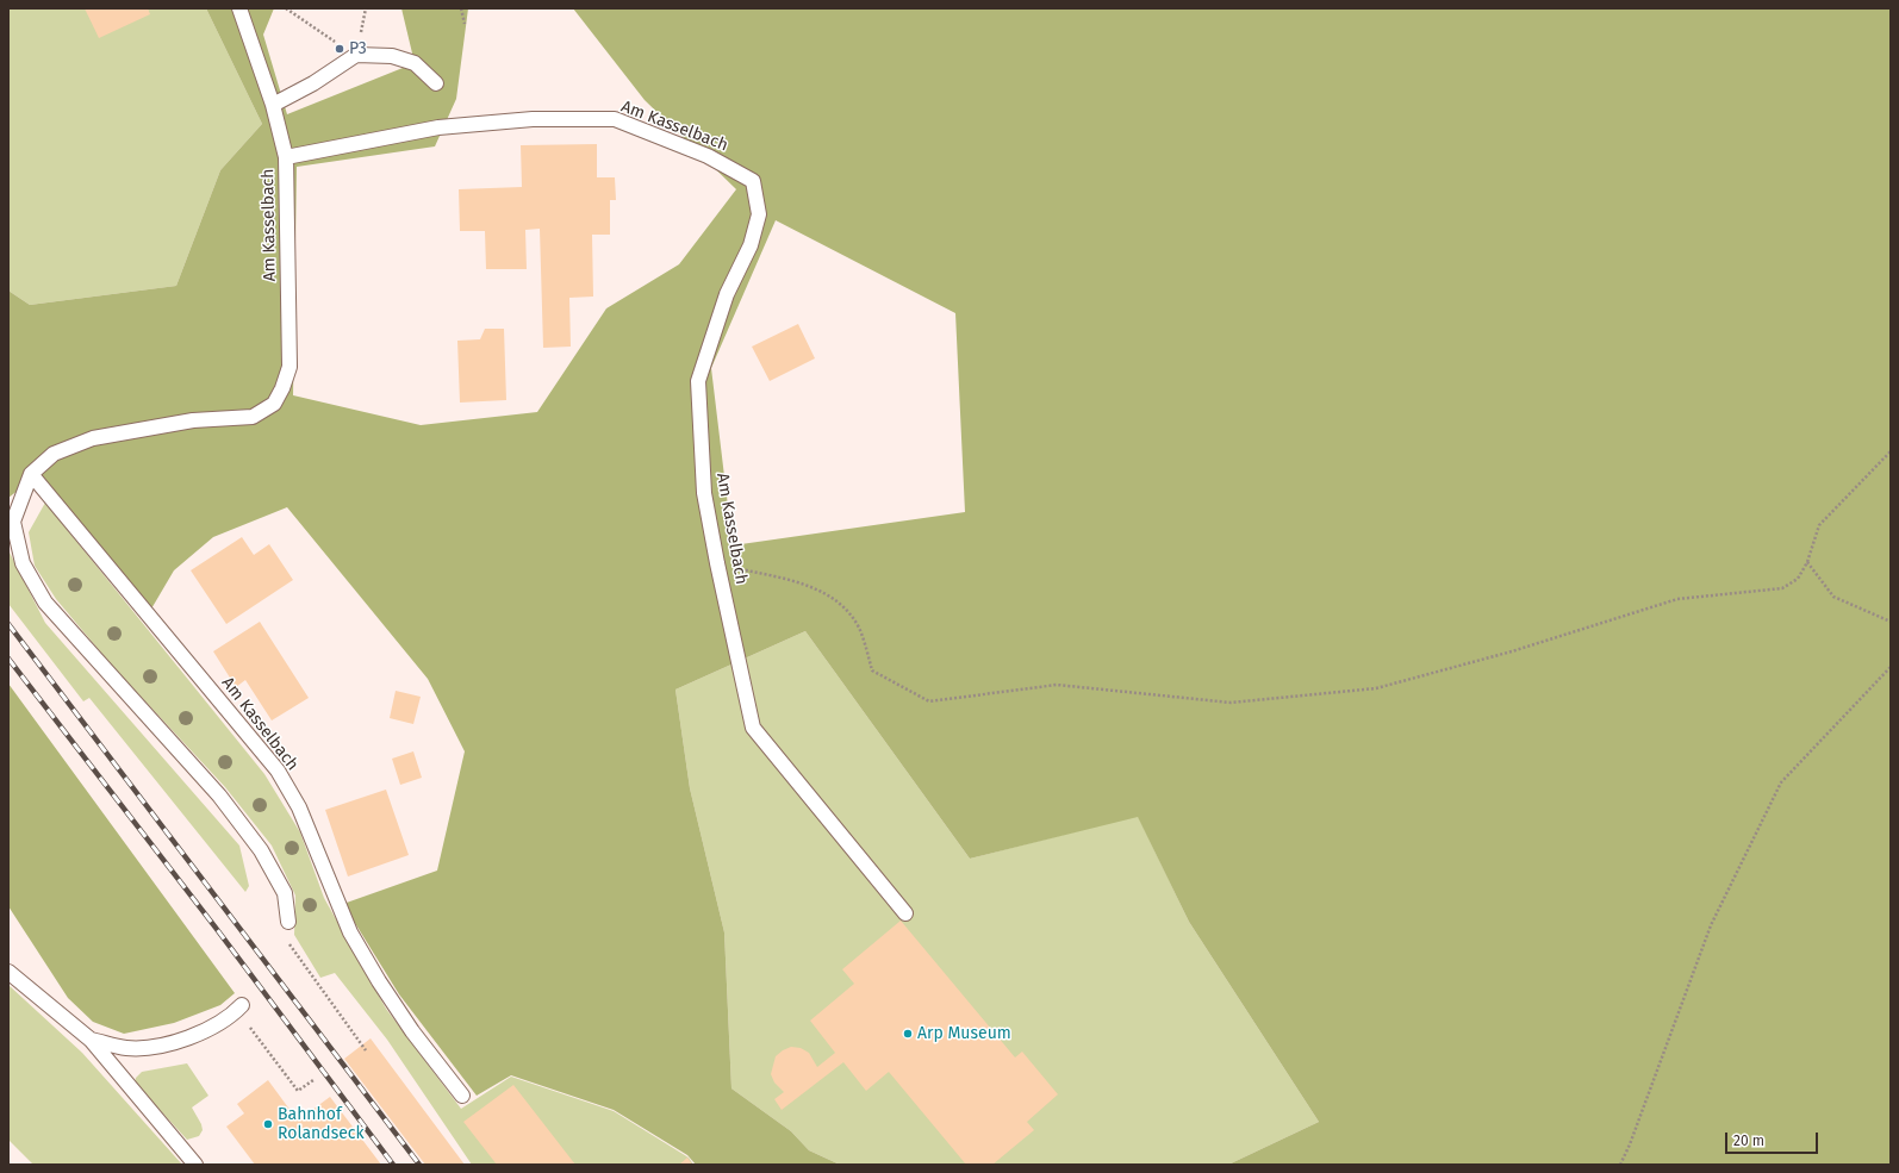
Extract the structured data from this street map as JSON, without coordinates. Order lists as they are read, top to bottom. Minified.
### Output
{"streets":{"lane":["Am Kasselbach"]},"places":["P3","Arp Museum","Bahnhof Rolandseck"],"scale_bar":"20 m"}
